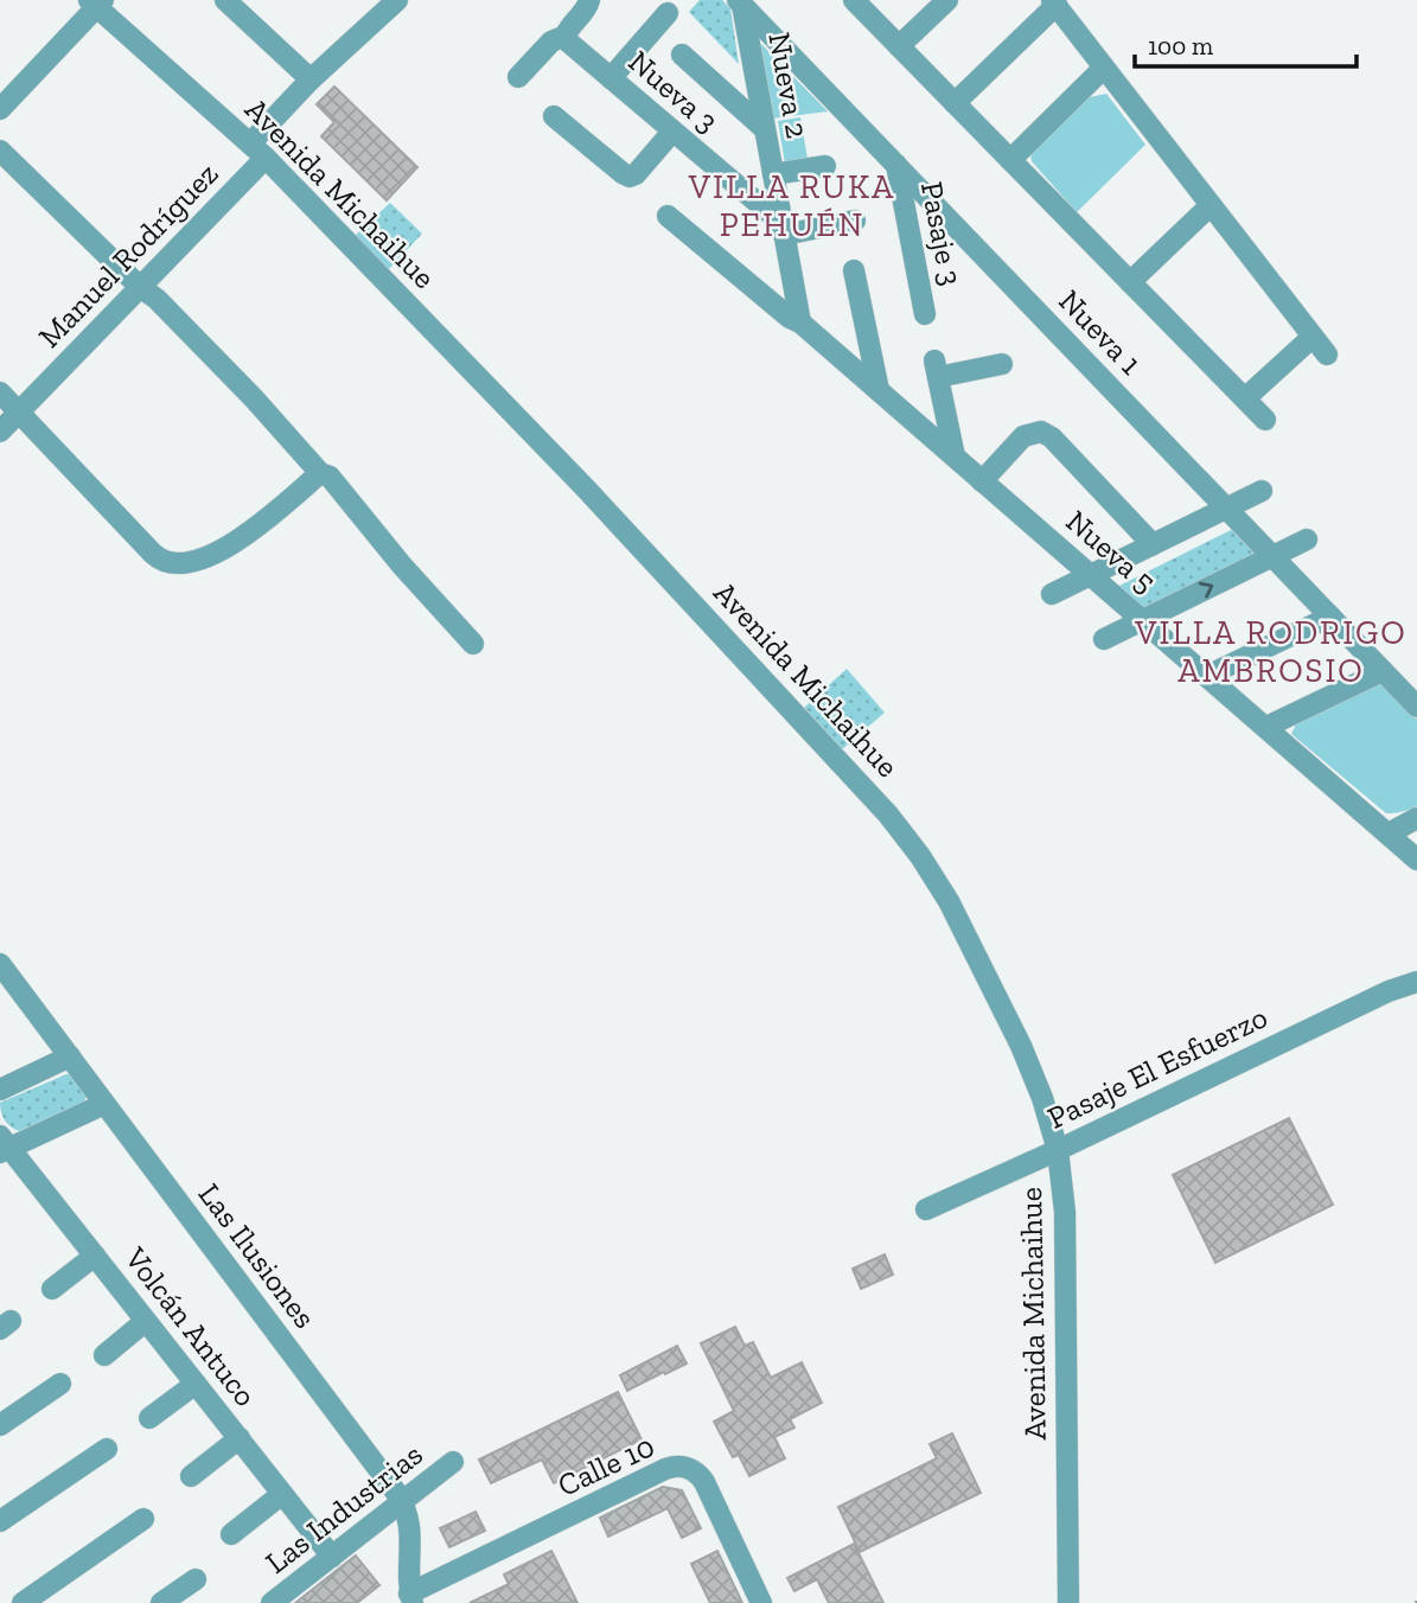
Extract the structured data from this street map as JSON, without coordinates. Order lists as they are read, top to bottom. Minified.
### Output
{"streets":{"street":["Nueva 2","Nueva 3","Avenida Michaihue","Pasaje 3","Manuel Rodríguez","Nueva 1","Nueva 5","Pasaje El Esfuerzo","Las Ilusiones","Volcán Antuco","Calle 10","Las Industrias"]},"crossings":[["Nueva 2","Nueva 3"],["Nueva 2","Nueva 1"],["Nueva 2","Nueva 5"],["Avenida Michaihue","Manuel Rodríguez"],["Avenida Michaihue","Pasaje El Esfuerzo"],["Pasaje 3","Nueva 1"],["Las Ilusiones","Calle 10"],["Las Ilusiones","Las Industrias"],["Volcán Antuco","Las Industrias"]],"districts":["VILLA RUKA PEHUÉN","VILLA RODRIGO AMBROSIO"],"scale_bar":"100 m"}
